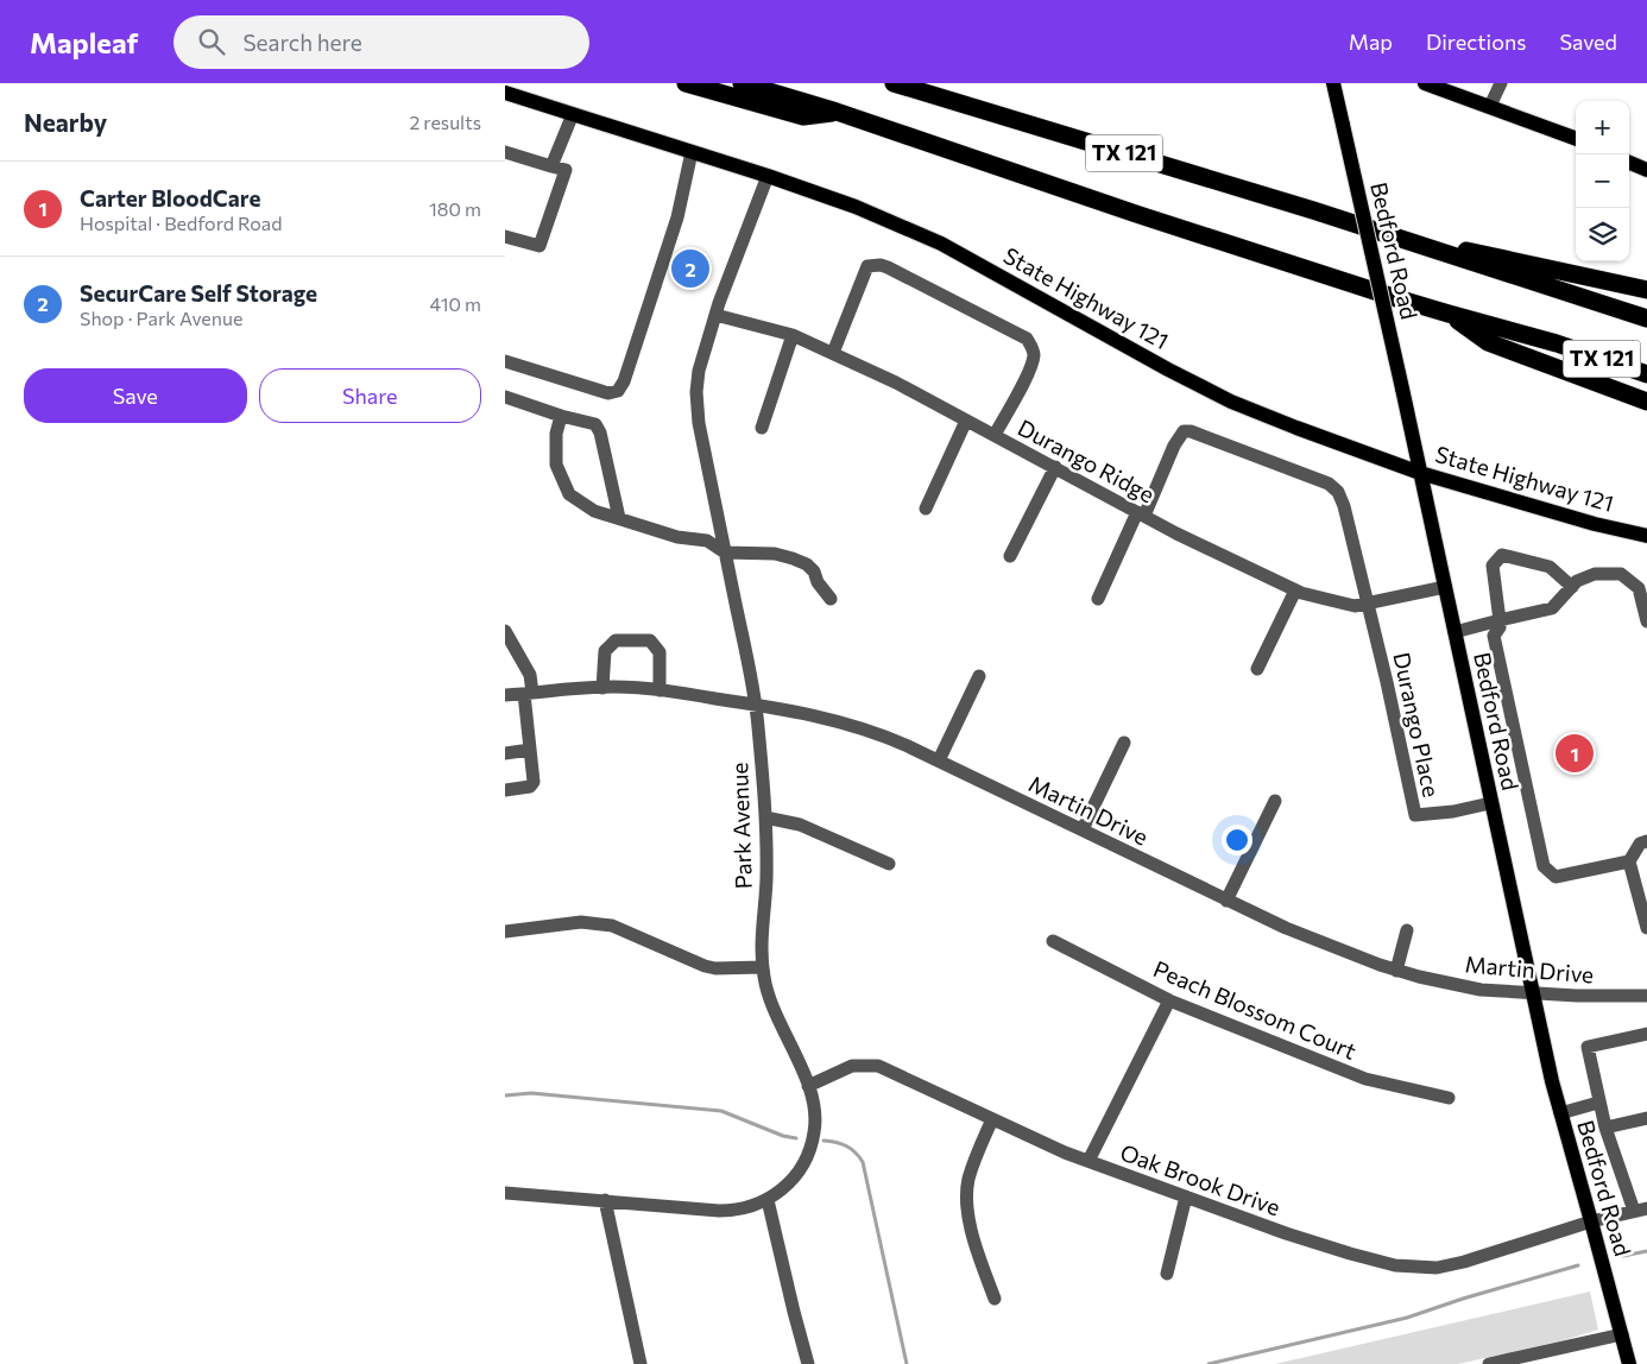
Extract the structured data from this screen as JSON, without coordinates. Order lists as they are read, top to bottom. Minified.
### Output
{"streets":{"highway":["TX 121"],"main road":["Bedford Road","State Highway 121"],"street":["Durango Ridge","Durango Place","Martin Drive","Park Avenue","Peach Blossom Court","Oak Brook Drive"]},"crossings":[["Bedford Road","State Highway 121"],["Bedford Road","Durango Ridge"],["Bedford Road","Durango Place"],["Bedford Road","Martin Drive"],["Bedford Road","Oak Brook Drive"],["State Highway 121","Park Avenue"],["Durango Ridge","Durango Place"],["Durango Ridge","Park Avenue"],["Martin Drive","Park Avenue"],["Park Avenue","Oak Brook Drive"]],"page":{"header":"Mapleaf","search":"Search here","nav":["Map","Directions","Saved"],"heading":["Nearby","2 results"],"map_buttons":["+","−"],"list":[{"mark":"1","name":"Carter BloodCare","note":"Hospital · Bedford Road","value":"180 m"},{"mark":"2","name":"SecurCare Self Storage","note":"Shop · Park Avenue","value":"410 m"}],"pins":["2","1"],"buttons":["Save","Share"]}}
